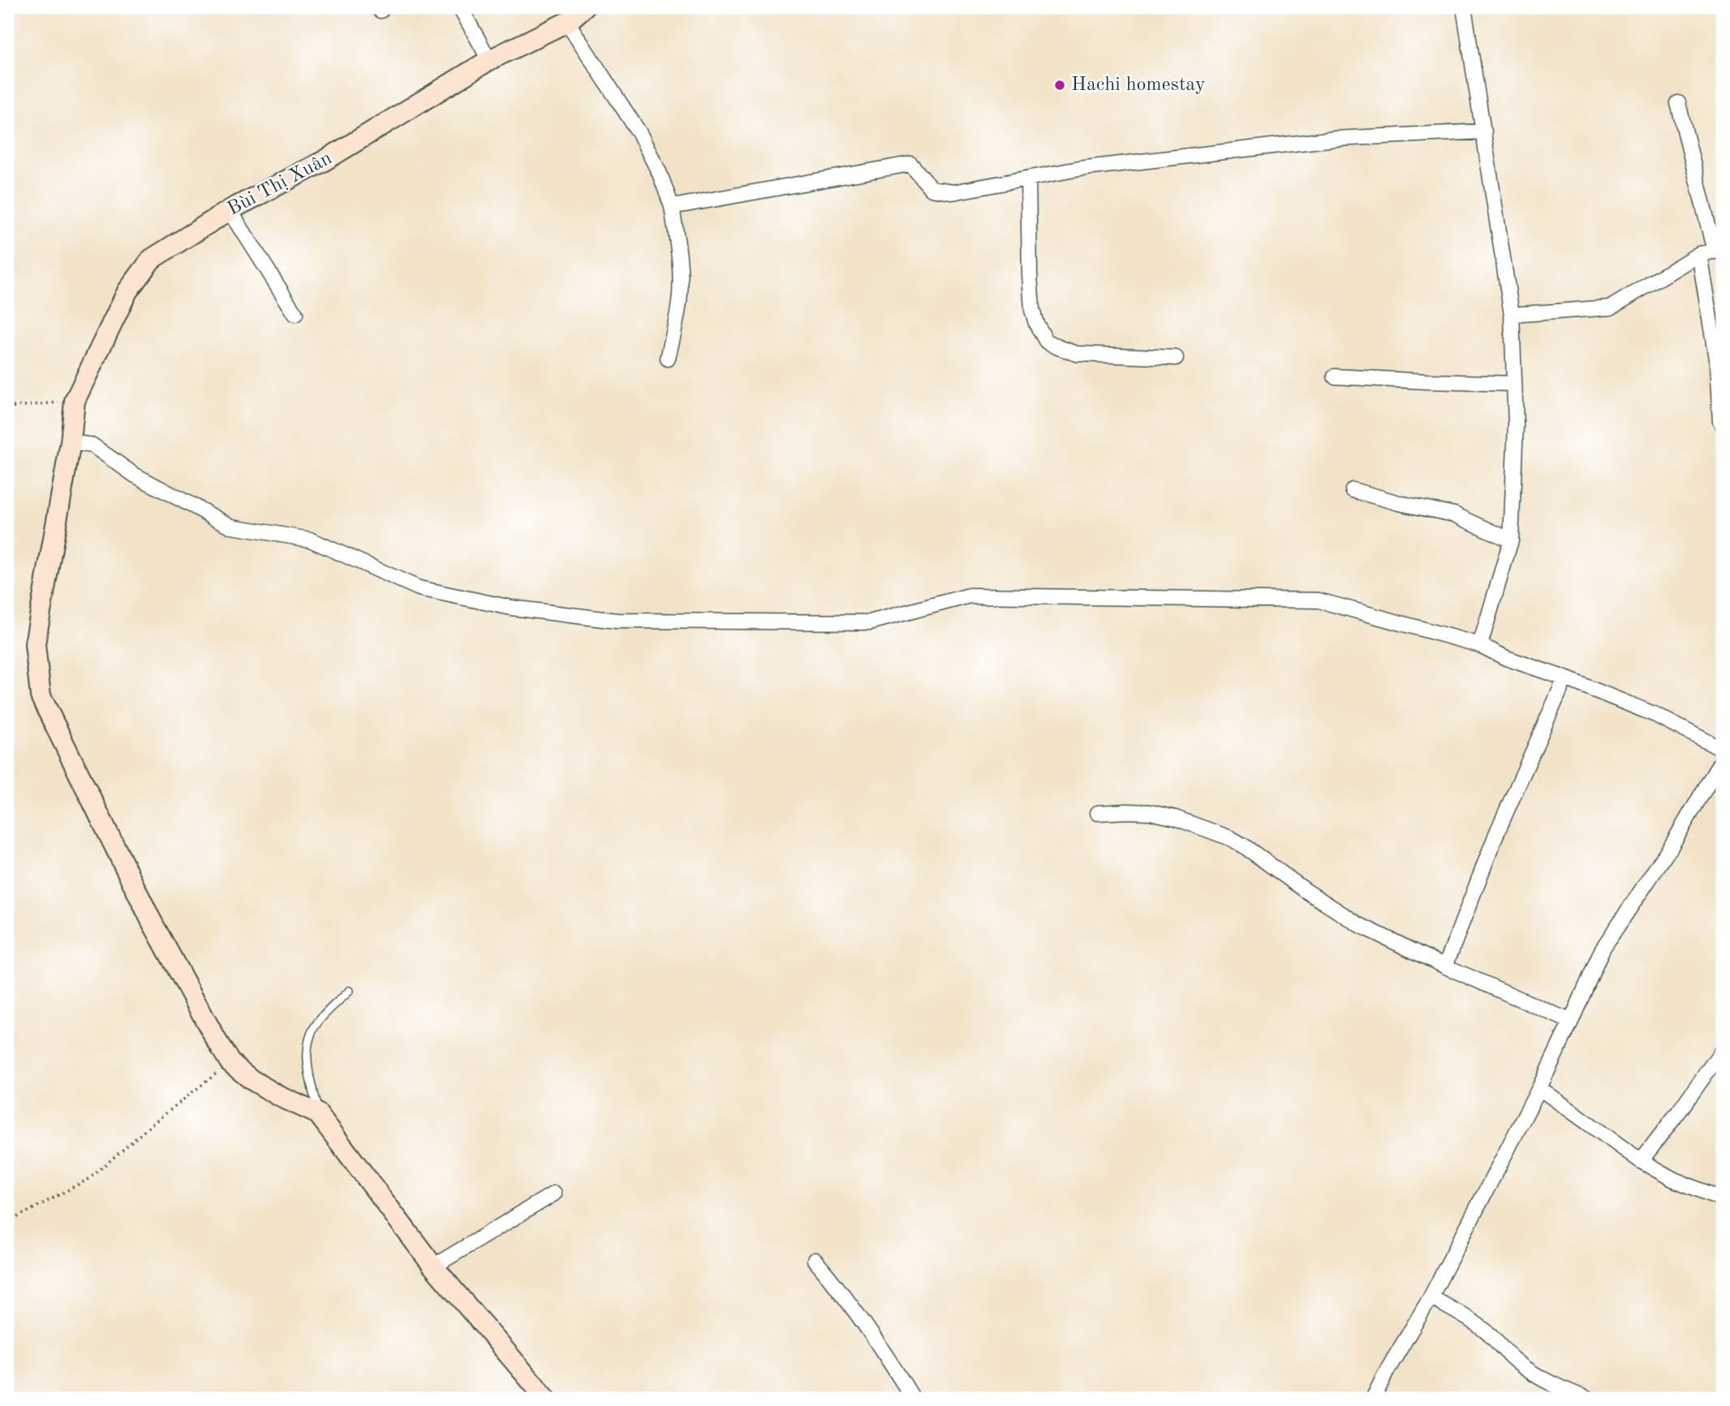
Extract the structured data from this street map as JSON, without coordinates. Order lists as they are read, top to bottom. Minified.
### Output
{"streets":{"street":["Bùi Thị Xuân"]},"places":["Hachi homestay"]}
